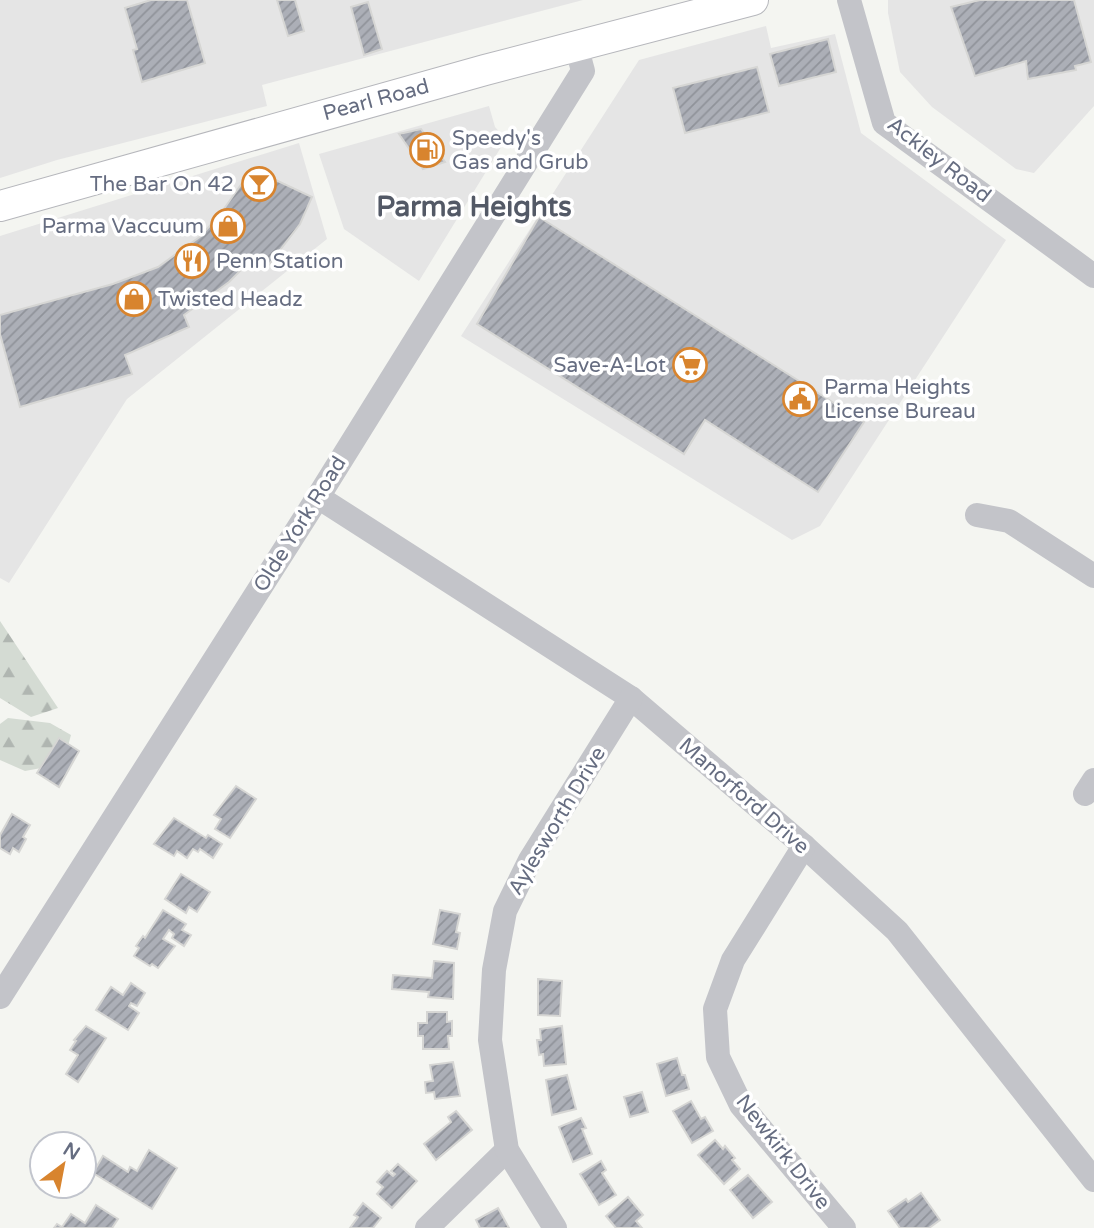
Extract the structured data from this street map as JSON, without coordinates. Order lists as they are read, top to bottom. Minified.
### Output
{"streets":{"main road":["Pearl Road"],"street":["Ackley Road","Olde York Road","Manorford Drive","Aylesworth Drive","Newkirk Drive"]},"crossings":[["Pearl Road","Olde York Road"],["Olde York Road","Manorford Drive"],["Manorford Drive","Aylesworth Drive"],["Manorford Drive","Newkirk Drive"]],"districts":["Parma Heights"],"places":{"fuel station":["Speedy's Gas and Grub"],"bar":["The Bar On 42"],"shop":["Parma Vaccuum","Twisted Headz"],"restaurant":["Penn Station"],"supermarket":["Save-A-Lot"],"public building":["Parma Heights License Bureau"]},"north":"top right"}
